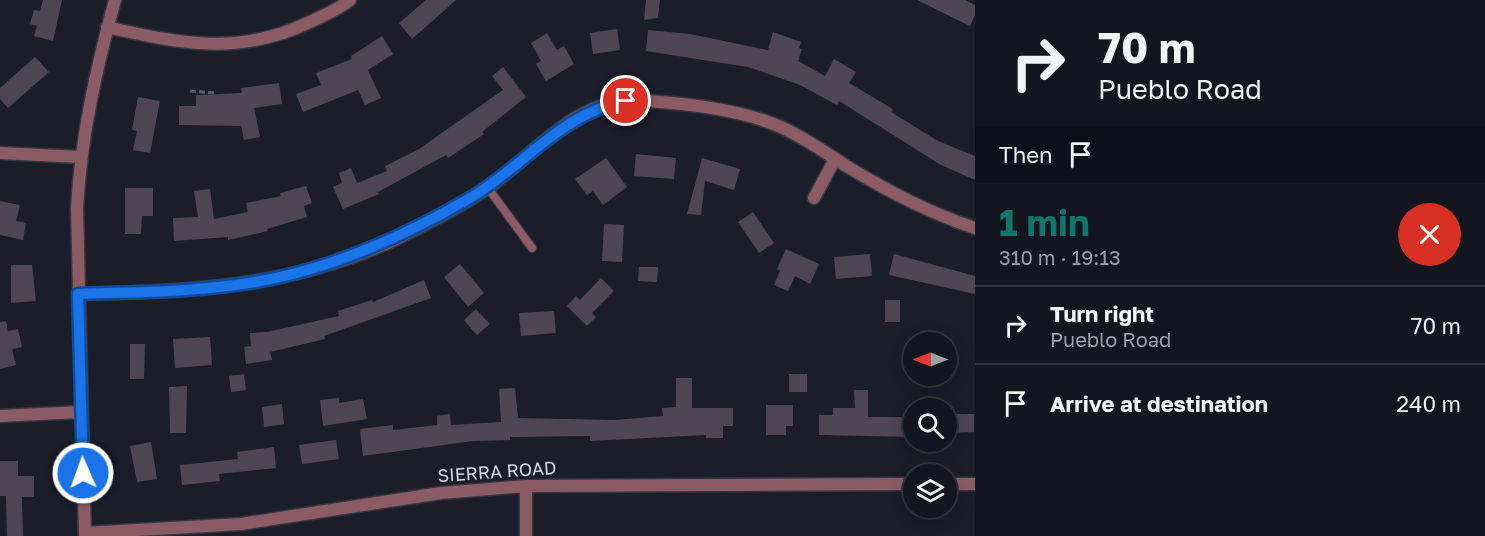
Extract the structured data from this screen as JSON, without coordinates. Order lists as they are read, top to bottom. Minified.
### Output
{"streets":{"street":["SIERRA ROAD"]},"north":"left","page":{"turn":["70 m","Pueblo Road"],"then":"Then","heading":["1 min","310 m · 19:13"],"list":[{"name":"Turn right","note":"Pueblo Road","value":"70 m"},{"name":"Arrive at destination","value":"240 m"}]}}
